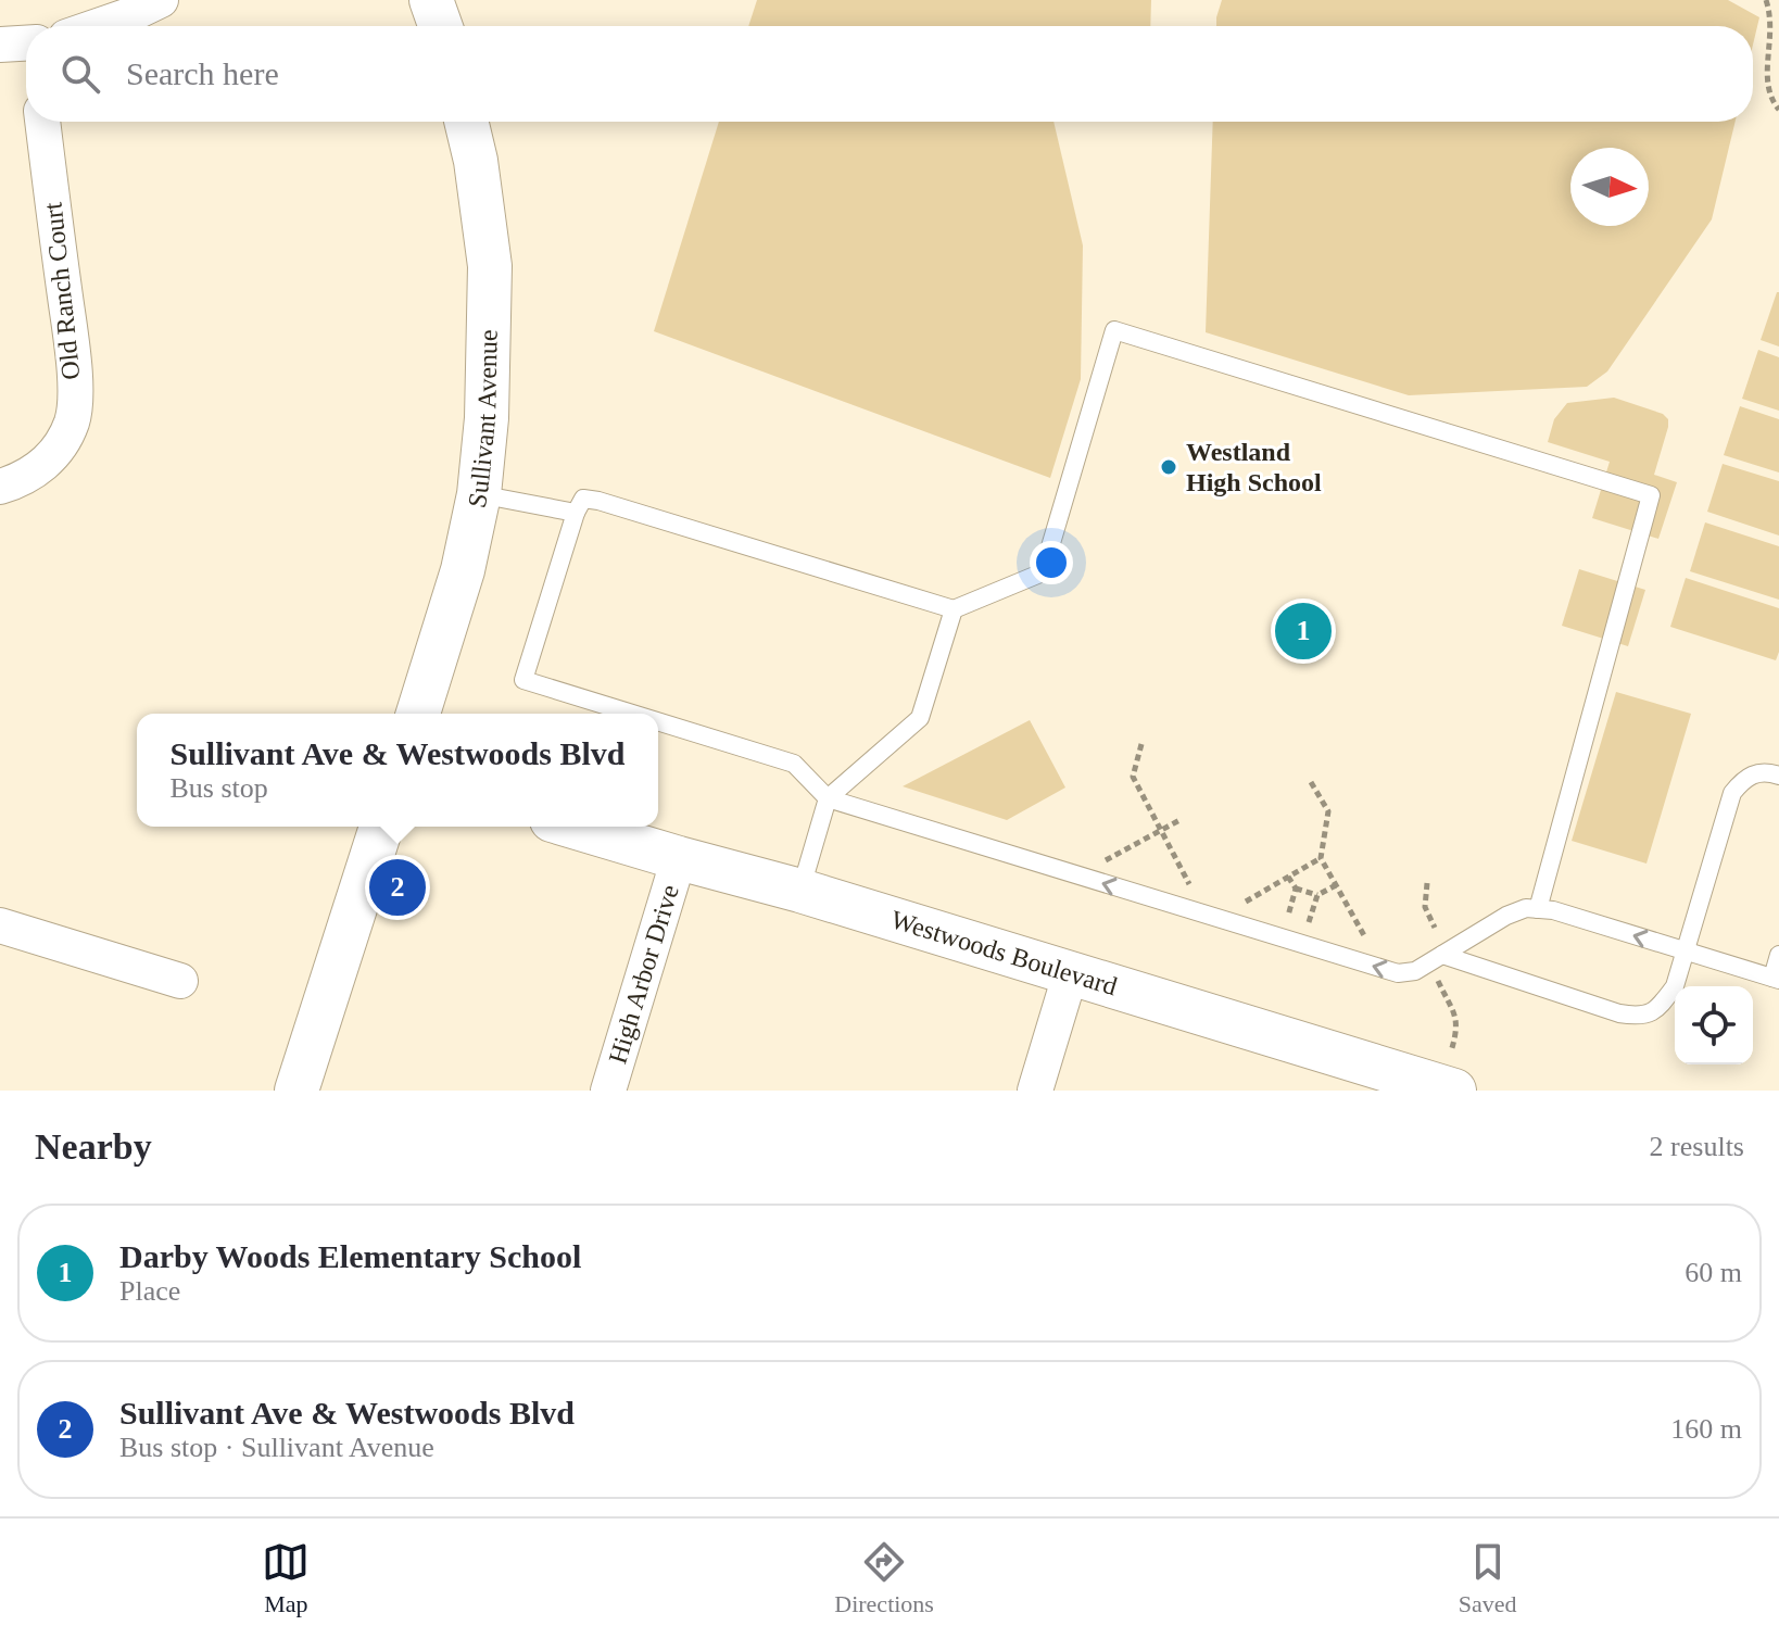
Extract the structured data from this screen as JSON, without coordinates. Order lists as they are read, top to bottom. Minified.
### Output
{"streets":{"street":["Old Ranch Court","Sullivant Avenue","Westwoods Boulevard","High Arbor Drive"]},"crossings":[["Westwoods Boulevard","High Arbor Drive"]],"places":["Westland High School"],"north":"right","page":{"search":"Search here","pins":["1","2"],"popup":["Sullivant Ave & Westwoods Blvd","Bus stop"],"heading":["Nearby","2 results"],"list":[{"mark":"1","name":"Darby Woods Elementary School","note":"Place","value":"60 m"},{"mark":"2","name":"Sullivant Ave & Westwoods Blvd","note":"Bus stop · Sullivant Avenue","value":"160 m"}],"nav":["Map","Directions","Saved"]}}
